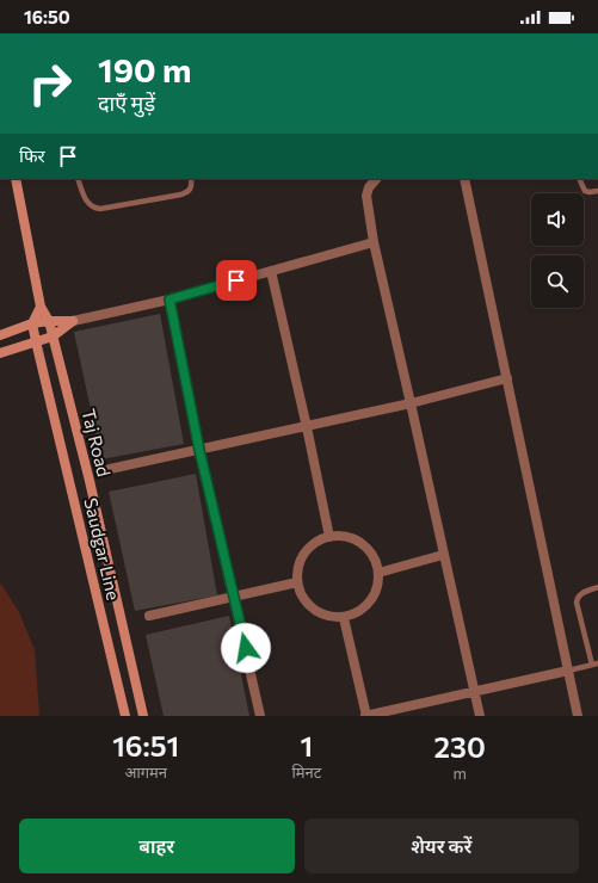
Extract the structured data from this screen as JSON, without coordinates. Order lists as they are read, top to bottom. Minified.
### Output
{"streets":{"main road":["Taj Road","Saudgar Line"]},"page":{"status":"16:50","turn":["190 m","दाएँ मुड़ें"],"then":"फिर","eta":["16:51","आगमन","1","मिनट","230","m"],"buttons":["बाहर","शेयर करें"]}}
